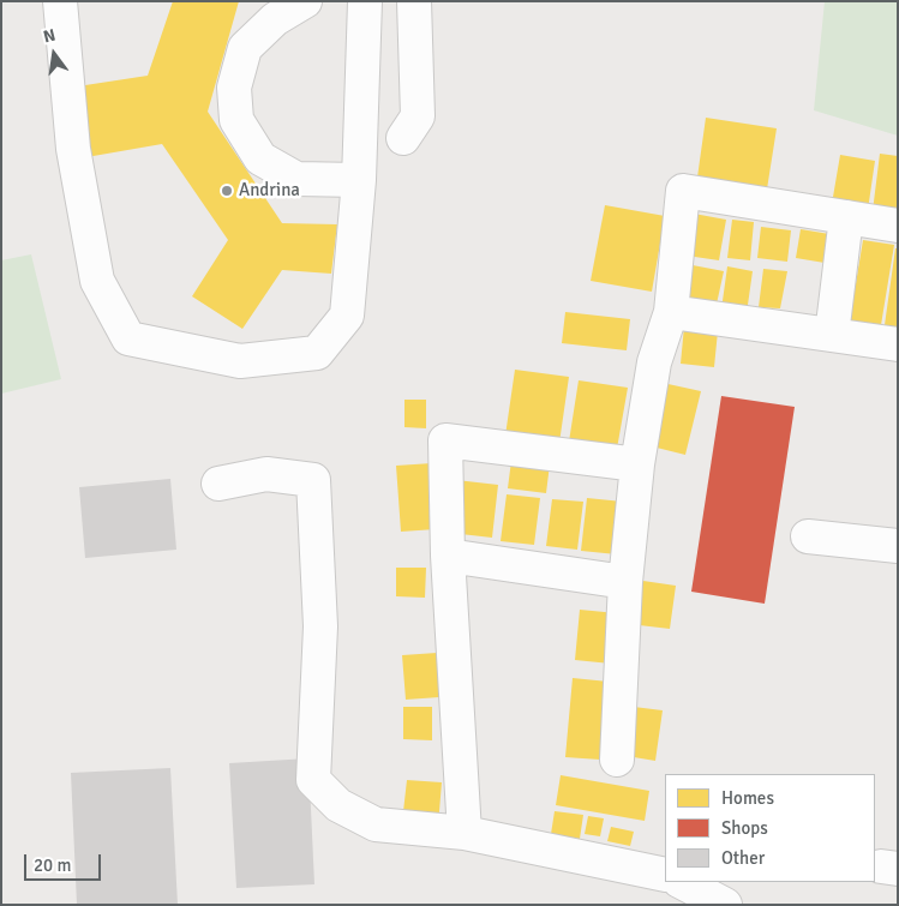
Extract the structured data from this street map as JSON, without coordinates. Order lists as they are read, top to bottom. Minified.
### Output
{"places":["Andrina"],"legend":["Homes","Shops","Other"],"scale_bar":"20 m","north":"top"}
